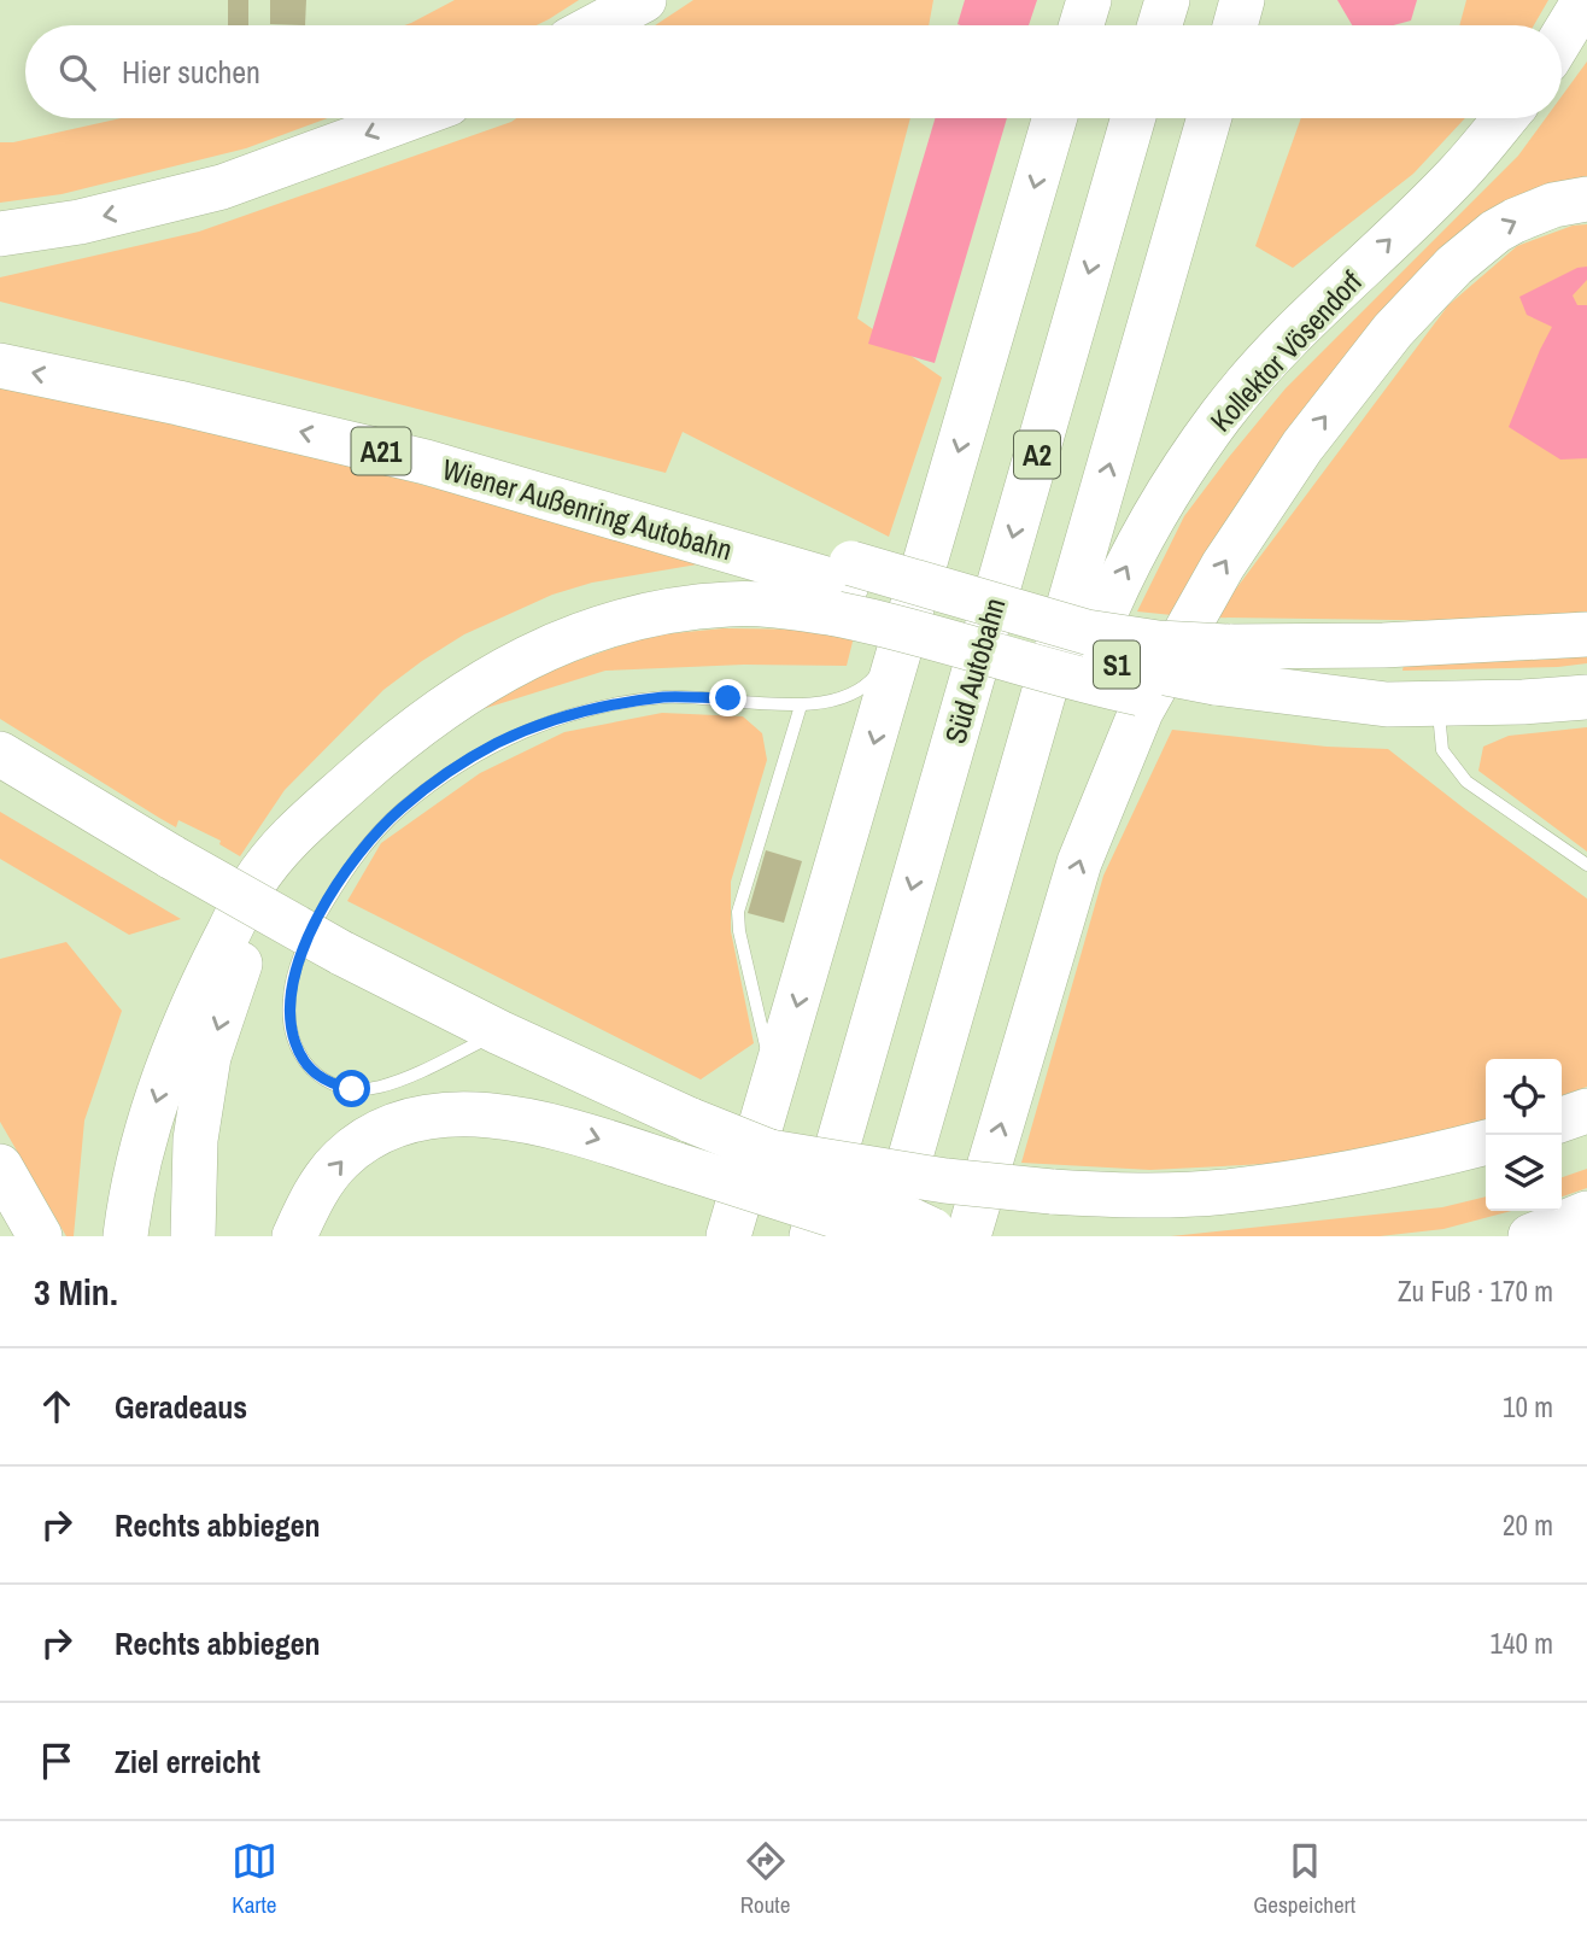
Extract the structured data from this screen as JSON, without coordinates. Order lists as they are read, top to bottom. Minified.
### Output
{"streets":{"highway":["Kollektor Vösendorf","A21","A2","Wiener Außenring Autobahn","S1","Süd Autobahn"]},"crossings":[["Kollektor Vösendorf","A2"],["Wiener Außenring Autobahn","S1"]],"one_way":["Wiener Außenring Autobahn"],"page":{"search":"Hier suchen","heading":["3 Min.","Zu Fuß · 170 m"],"list":[["Geradeaus","10 m"],["Rechts abbiegen","20 m"],["Rechts abbiegen","140 m"],"Ziel erreicht"],"nav":["Karte","Route","Gespeichert"]}}
